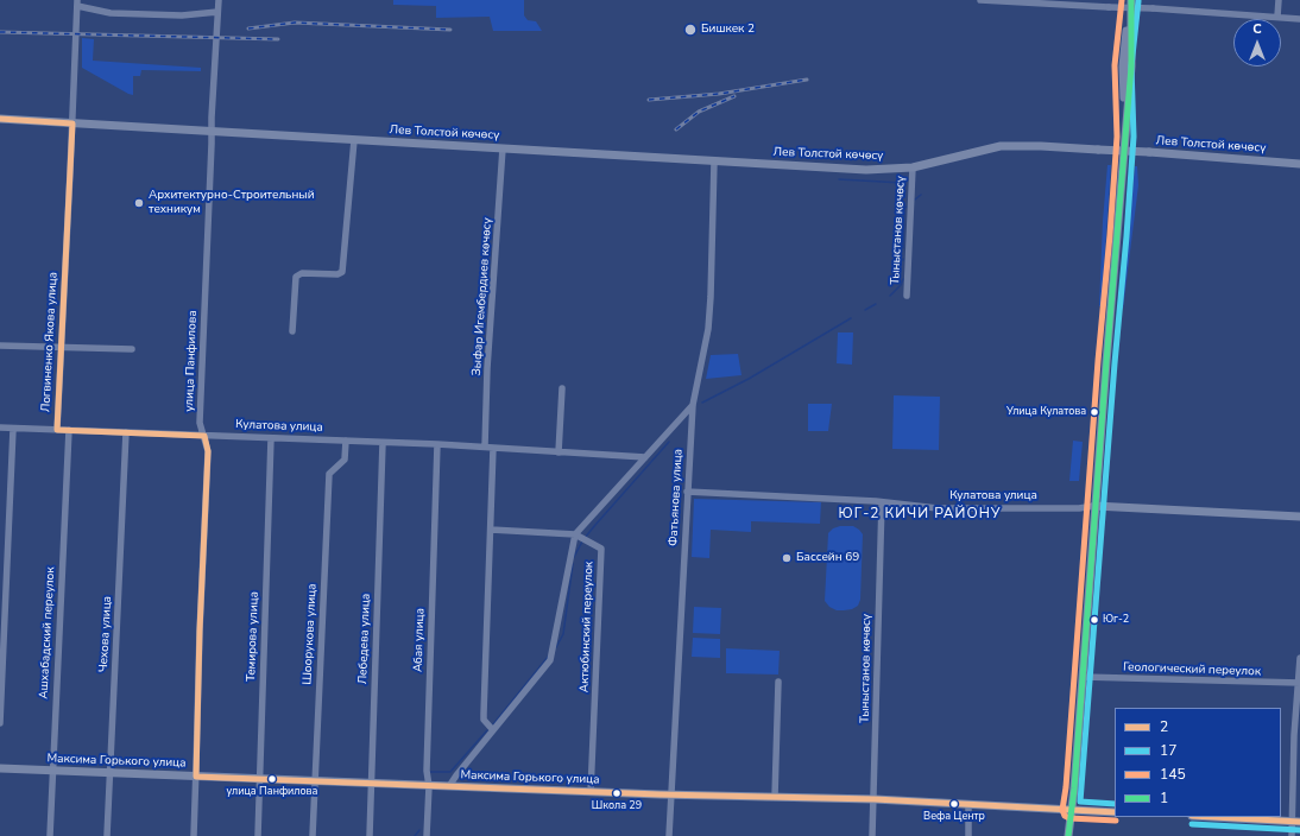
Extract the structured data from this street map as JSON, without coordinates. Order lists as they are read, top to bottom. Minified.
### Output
{"streets":{"main road":["Лев Толстой көчөсү","Кулатова улица","Максима Горького улица"],"street":["Тыныстанов көчөсү","Зыфар Игембердиев көчөсү","Логвиненко Якова улица","улица Панфилова","Фатьянова улица","Актюбинский переулок","Ашхабадский переулок","Чехова улица","Шоорукова улица","Темирова улица","Лебедева улица","Абая улица","Геологический переулок"]},"crossings":[["Лев Толстой көчөсү","Тыныстанов көчөсү"],["Лев Толстой көчөсү","Зыфар Игембердиев көчөсү"],["Лев Толстой көчөсү","Логвиненко Якова улица"],["Лев Толстой көчөсү","улица Панфилова"],["Лев Толстой көчөсү","Фатьянова улица"],["Тыныстанов көчөсү","Кулатова улица"],["Тыныстанов көчөсү","Максима Горького улица"],["Зыфар Игембердиев көчөсү","Кулатова улица"],["Логвиненко Якова улица","Кулатова улица"],["улица Панфилова","Кулатова улица"],["улица Панфилова","Максима Горького улица"],["Кулатова улица","Фатьянова улица"],["Кулатова улица","Ашхабадский переулок"],["Кулатова улица","Чехова улица"],["Кулатова улица","Шоорукова улица"],["Кулатова улица","Темирова улица"],["Кулатова улица","Лебедева улица"],["Кулатова улица","Абая улица"],["Фатьянова улица","Максима Горького улица"],["Актюбинский переулок","Максима Горького улица"],["Ашхабадский переулок","Максима Горького улица"],["Чехова улица","Максима Горького улица"],["Шоорукова улица","Максима Горького улица"],["Темирова улица","Максима Горького улица"],["Лебедева улица","Максима Горького улица"],["Абая улица","Максима Горького улица"]],"districts":["ЮГ-2 КИЧИ РАЙОНУ"],"places":["Бишкек 2","Архитектурно-Строительный техникум","Улица Кулатова","Бассейн 69","Юг-2","улица Панфилова","Школа 29","Вефа Центр"],"lines":["transit line 145","transit line 1","transit line 17","transit line 2"],"legend":["2","17","145","1"],"north":"top"}
